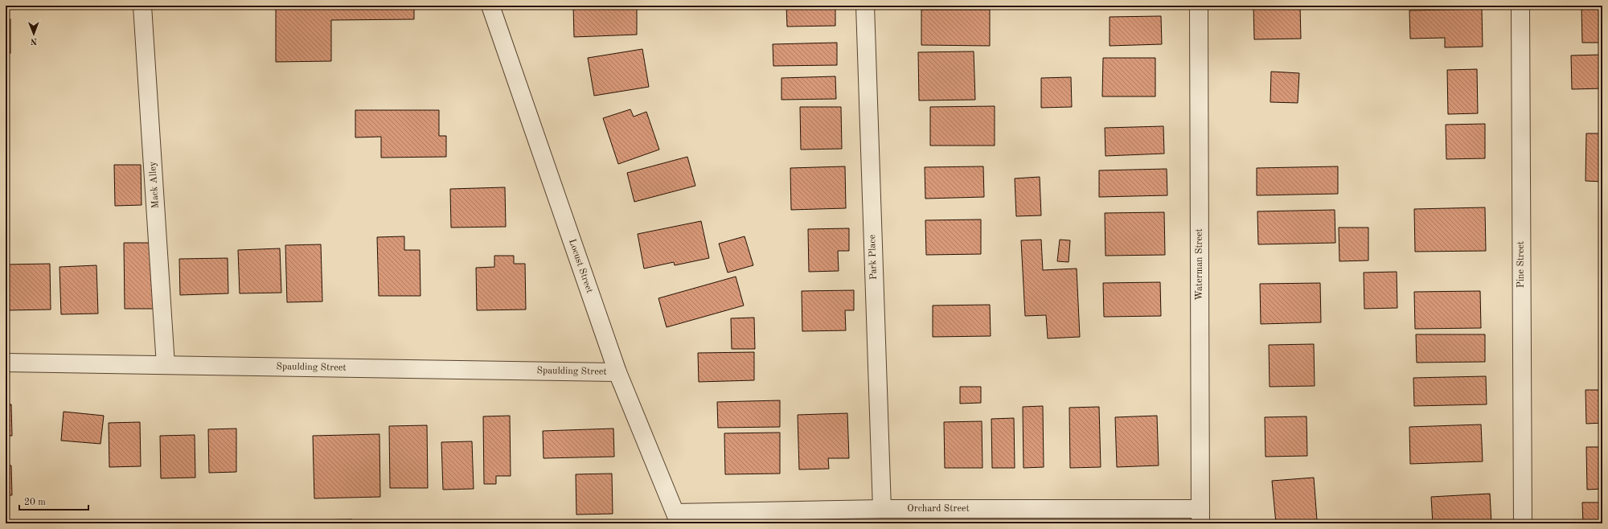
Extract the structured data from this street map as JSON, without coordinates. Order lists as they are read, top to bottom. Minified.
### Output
{"streets":{"street":["Mack Alley","Park Place","Waterman Street","Pine Street","Locust Street","Spaulding Street","Orchard Street"]},"crossings":[["Mack Alley","Spaulding Street"],["Park Place","Orchard Street"],["Waterman Street","Orchard Street"],["Locust Street","Spaulding Street"],["Locust Street","Orchard Street"]],"scale_bar":"20 m","north":"bottom"}
